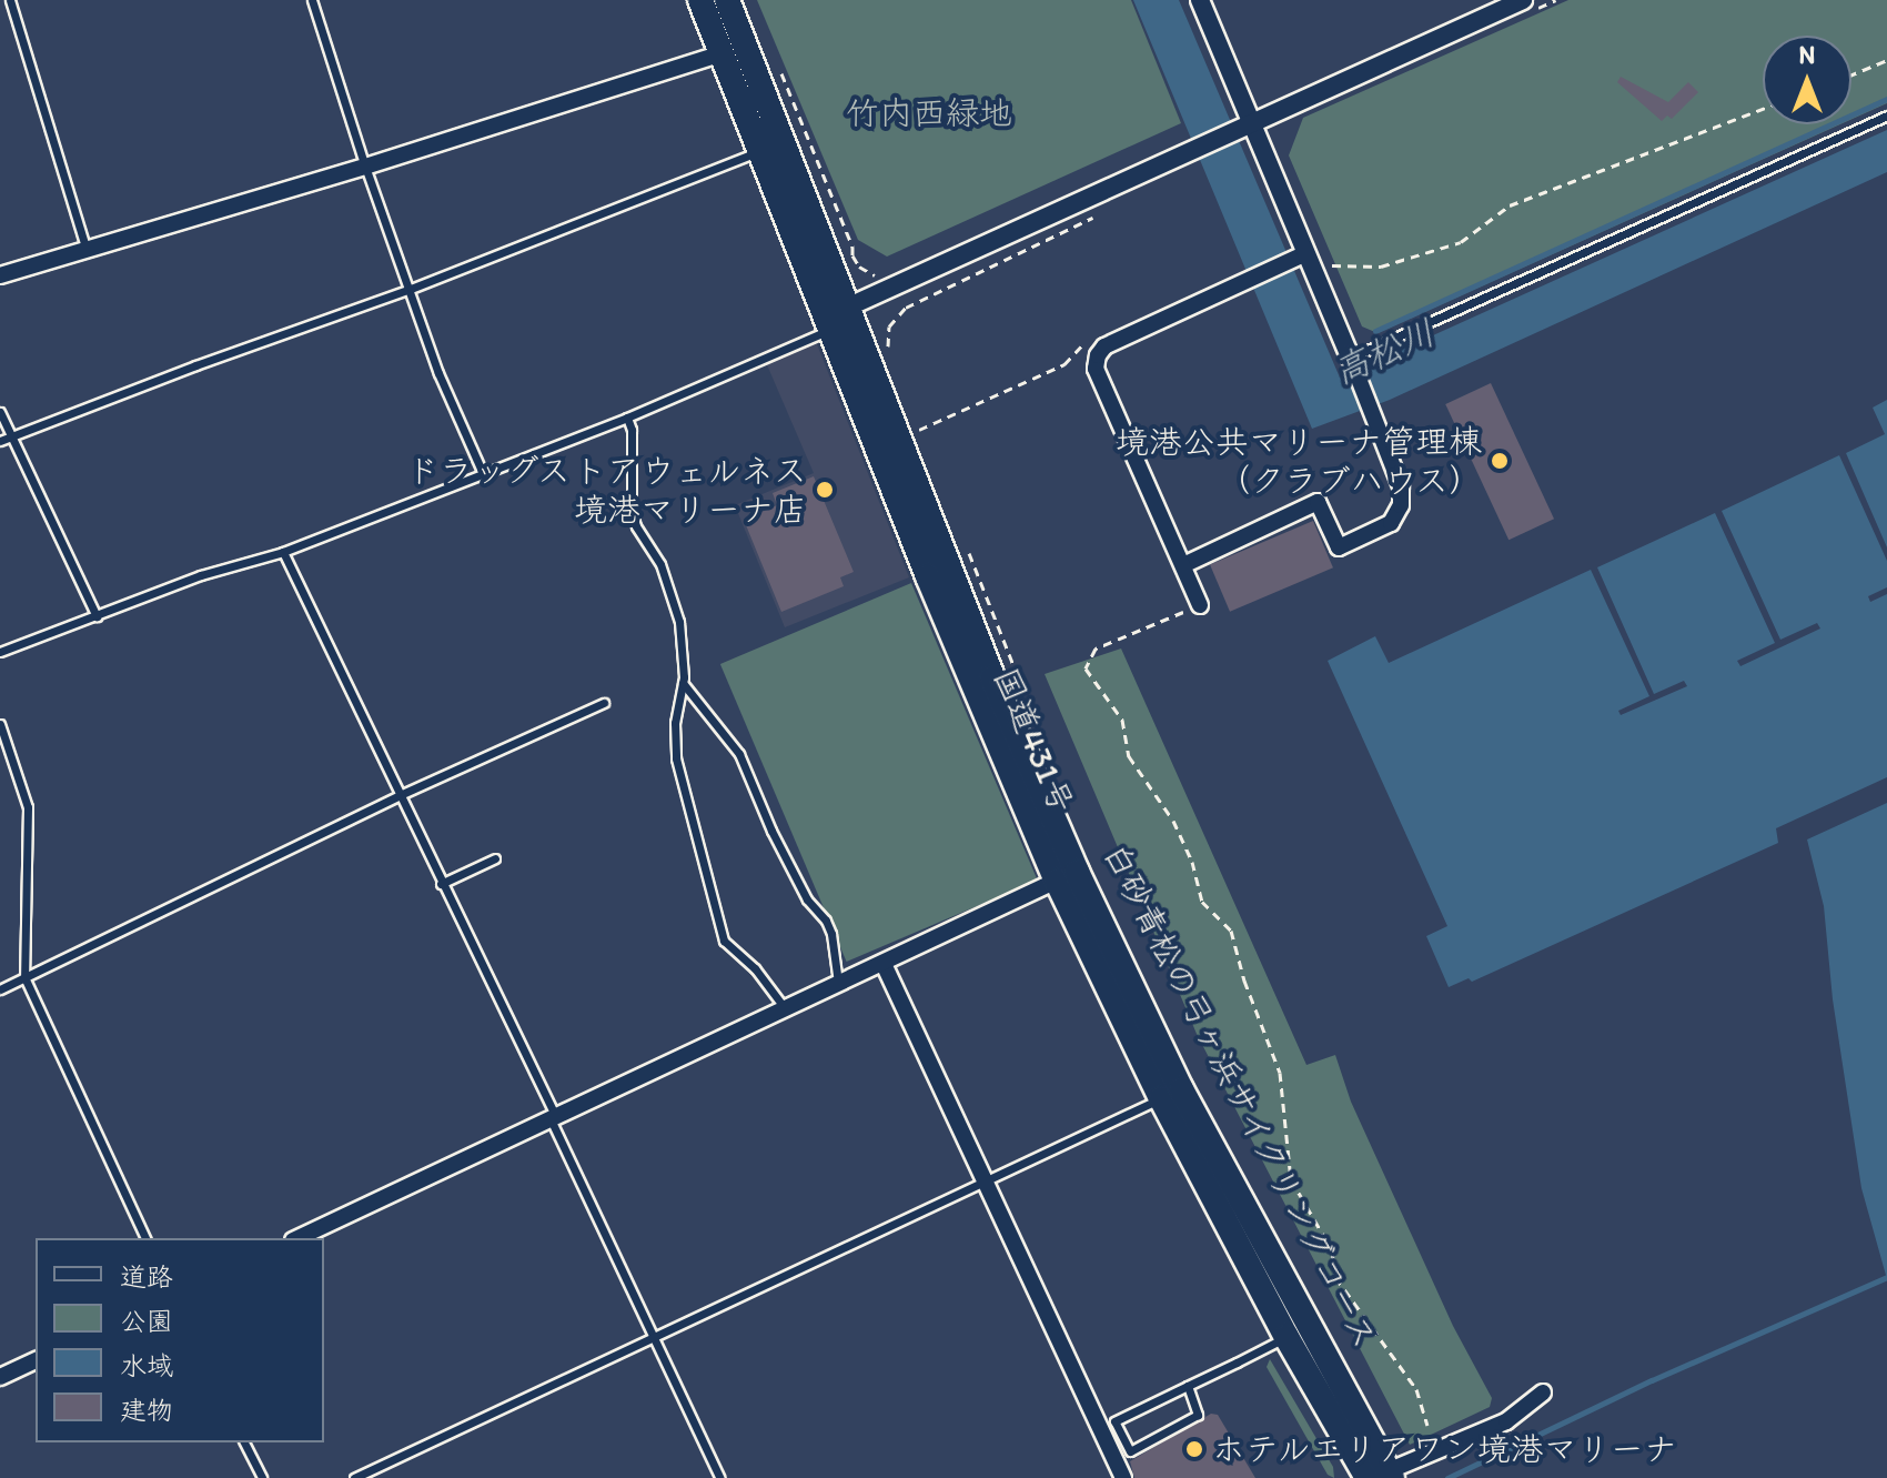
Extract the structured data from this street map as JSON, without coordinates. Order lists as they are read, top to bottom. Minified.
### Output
{"streets":{"highway":["国道431号"]},"water":["高松川"],"parks":["竹内西緑地"],"places":["境港公共マリーナ管理棟 （クラブハウス）","ドラッグストアウェルネス 境港マリーナ店","ホテルエリアワン境港マリーナ"],"legend":["道路","公園","水域","建物"],"north":"top"}
